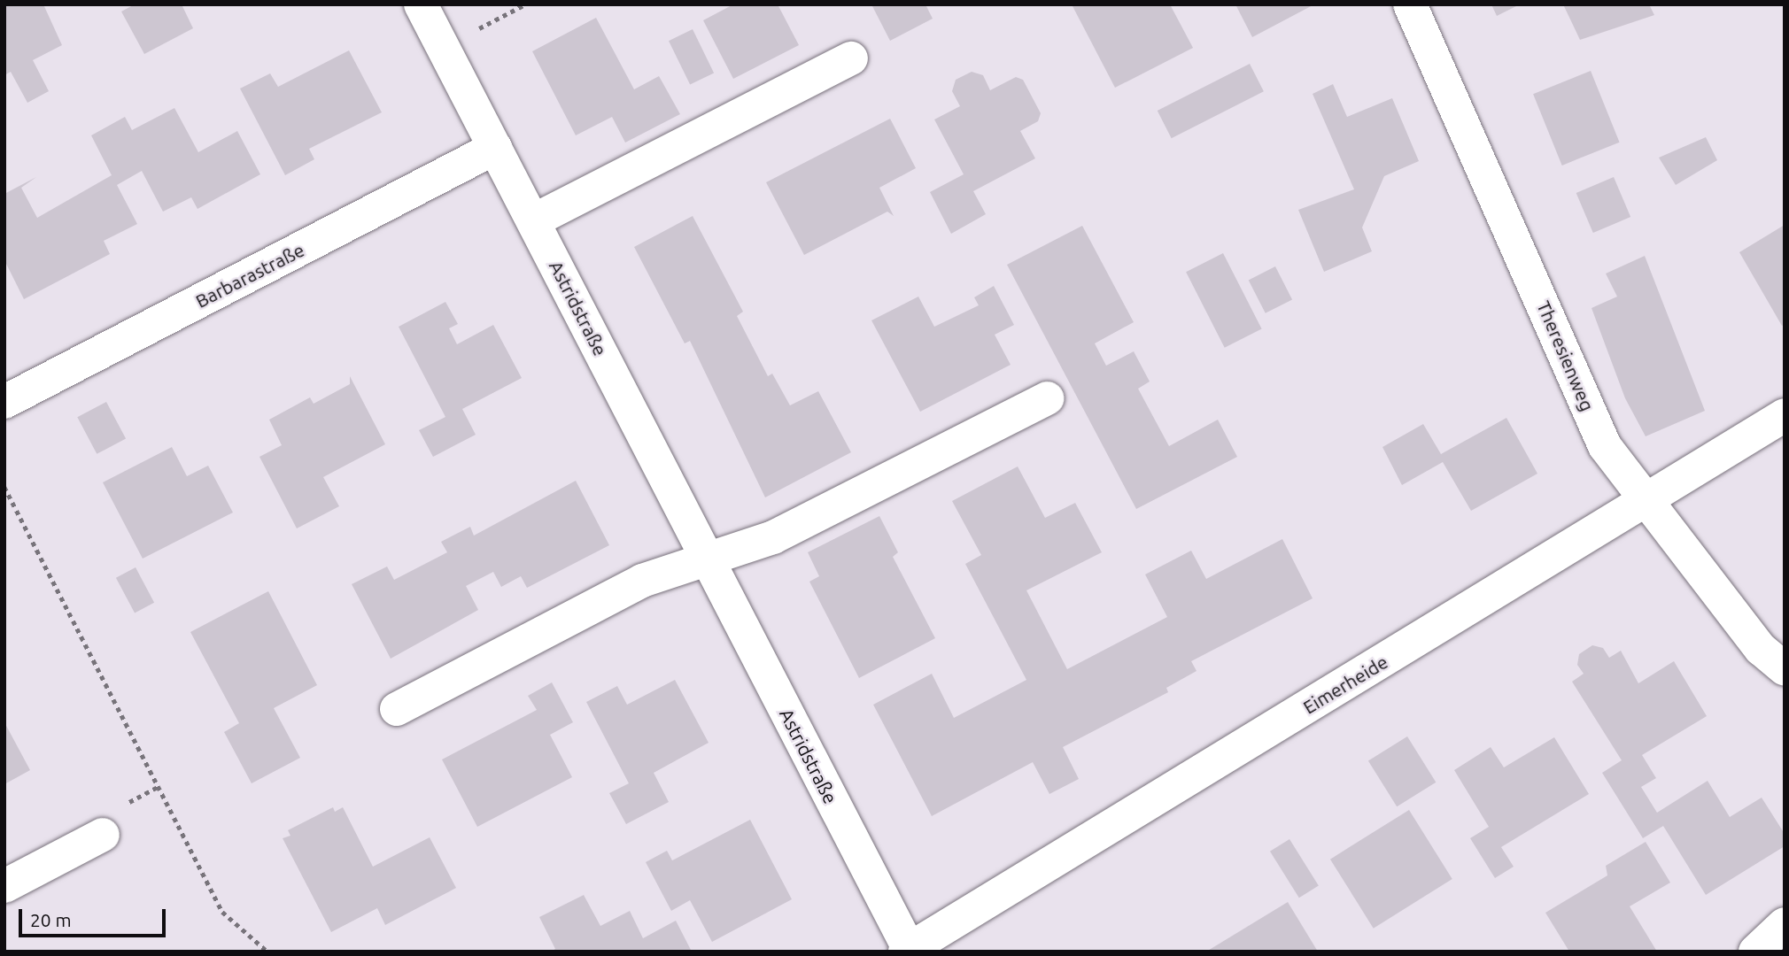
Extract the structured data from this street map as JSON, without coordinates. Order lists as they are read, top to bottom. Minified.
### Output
{"streets":{"street":["Barbarastraße","Astridstraße","Theresienweg","Eimerheide"]},"crossings":[["Barbarastraße","Astridstraße"],["Astridstraße","Eimerheide"],["Theresienweg","Eimerheide"]],"scale_bar":"20 m"}
